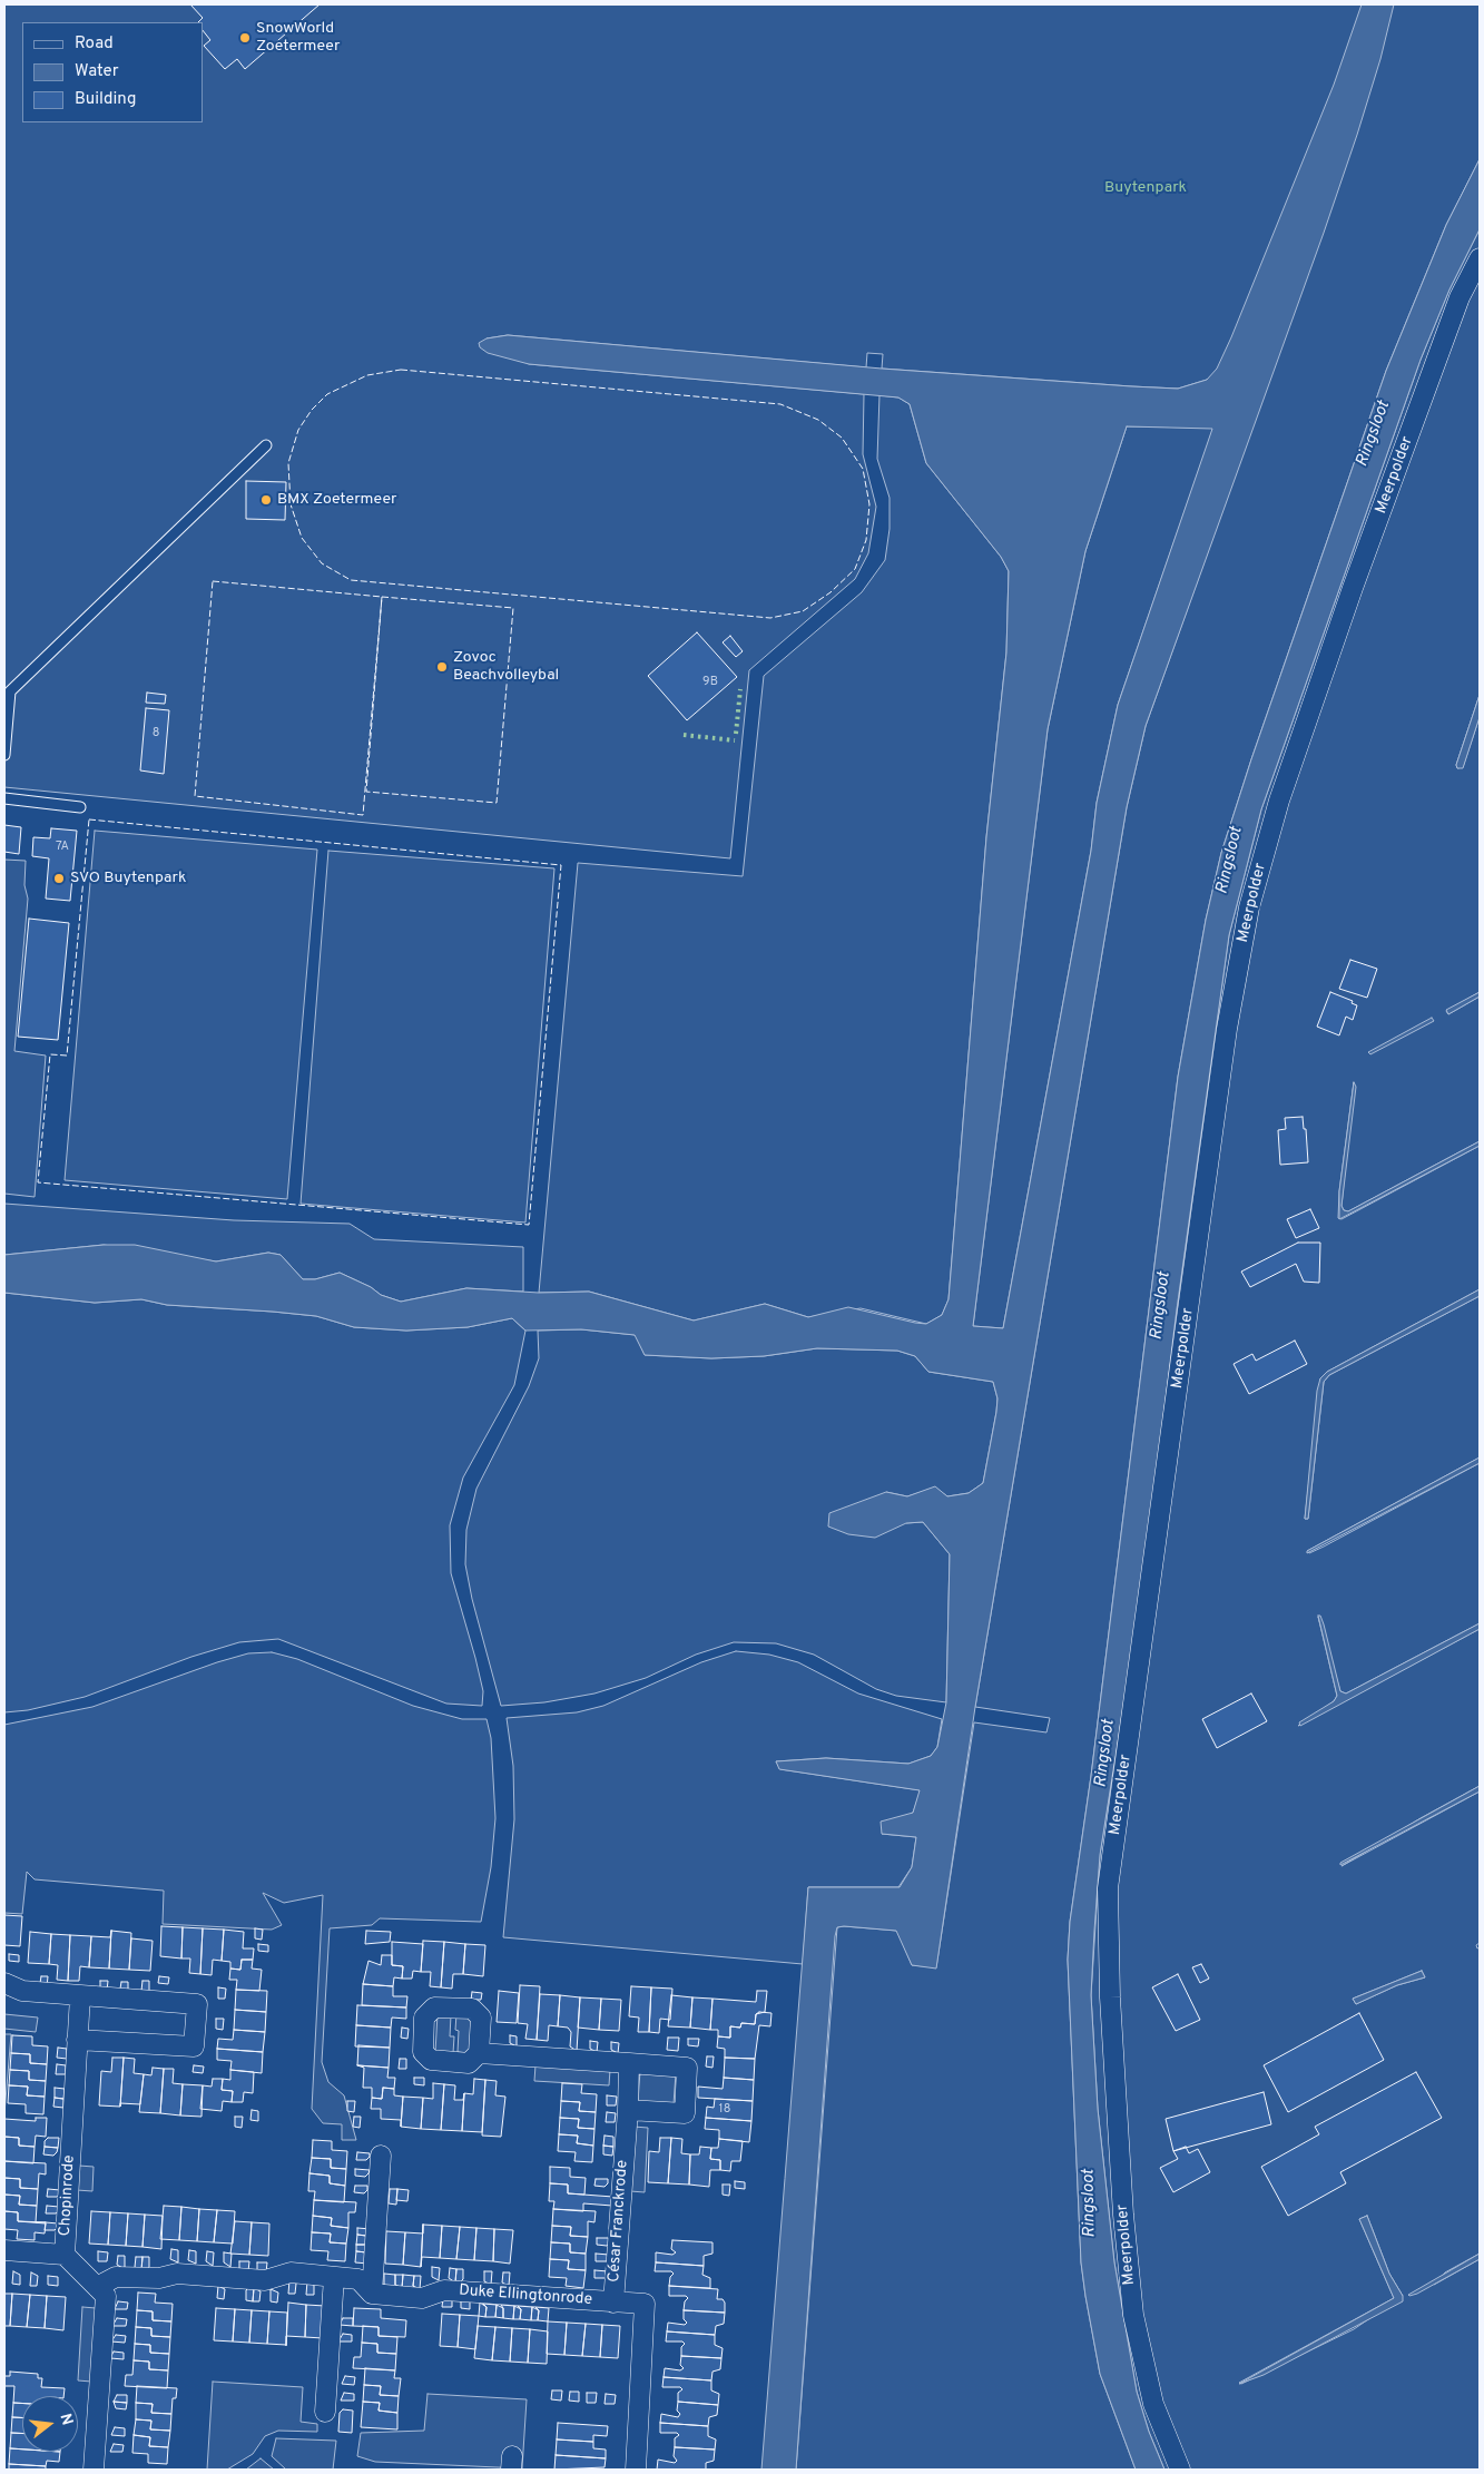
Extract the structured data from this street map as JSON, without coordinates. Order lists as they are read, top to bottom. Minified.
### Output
{"streets":{"street":["Meerpolder","Chopinrode","César Franckrode","Duke Ellingtonrode"]},"crossings":[["César Franckrode","Duke Ellingtonrode"]],"water":["Ringsloot"],"parks":["Buytenpark"],"places":["SnowWorld Zoetermeer","BMX Zoetermeer","Zovoc Beachvolleybal","SVO Buytenpark"],"house_numbers":["9B","8","7A","18"],"legend":["Road","Water","Building"],"north":"right"}
